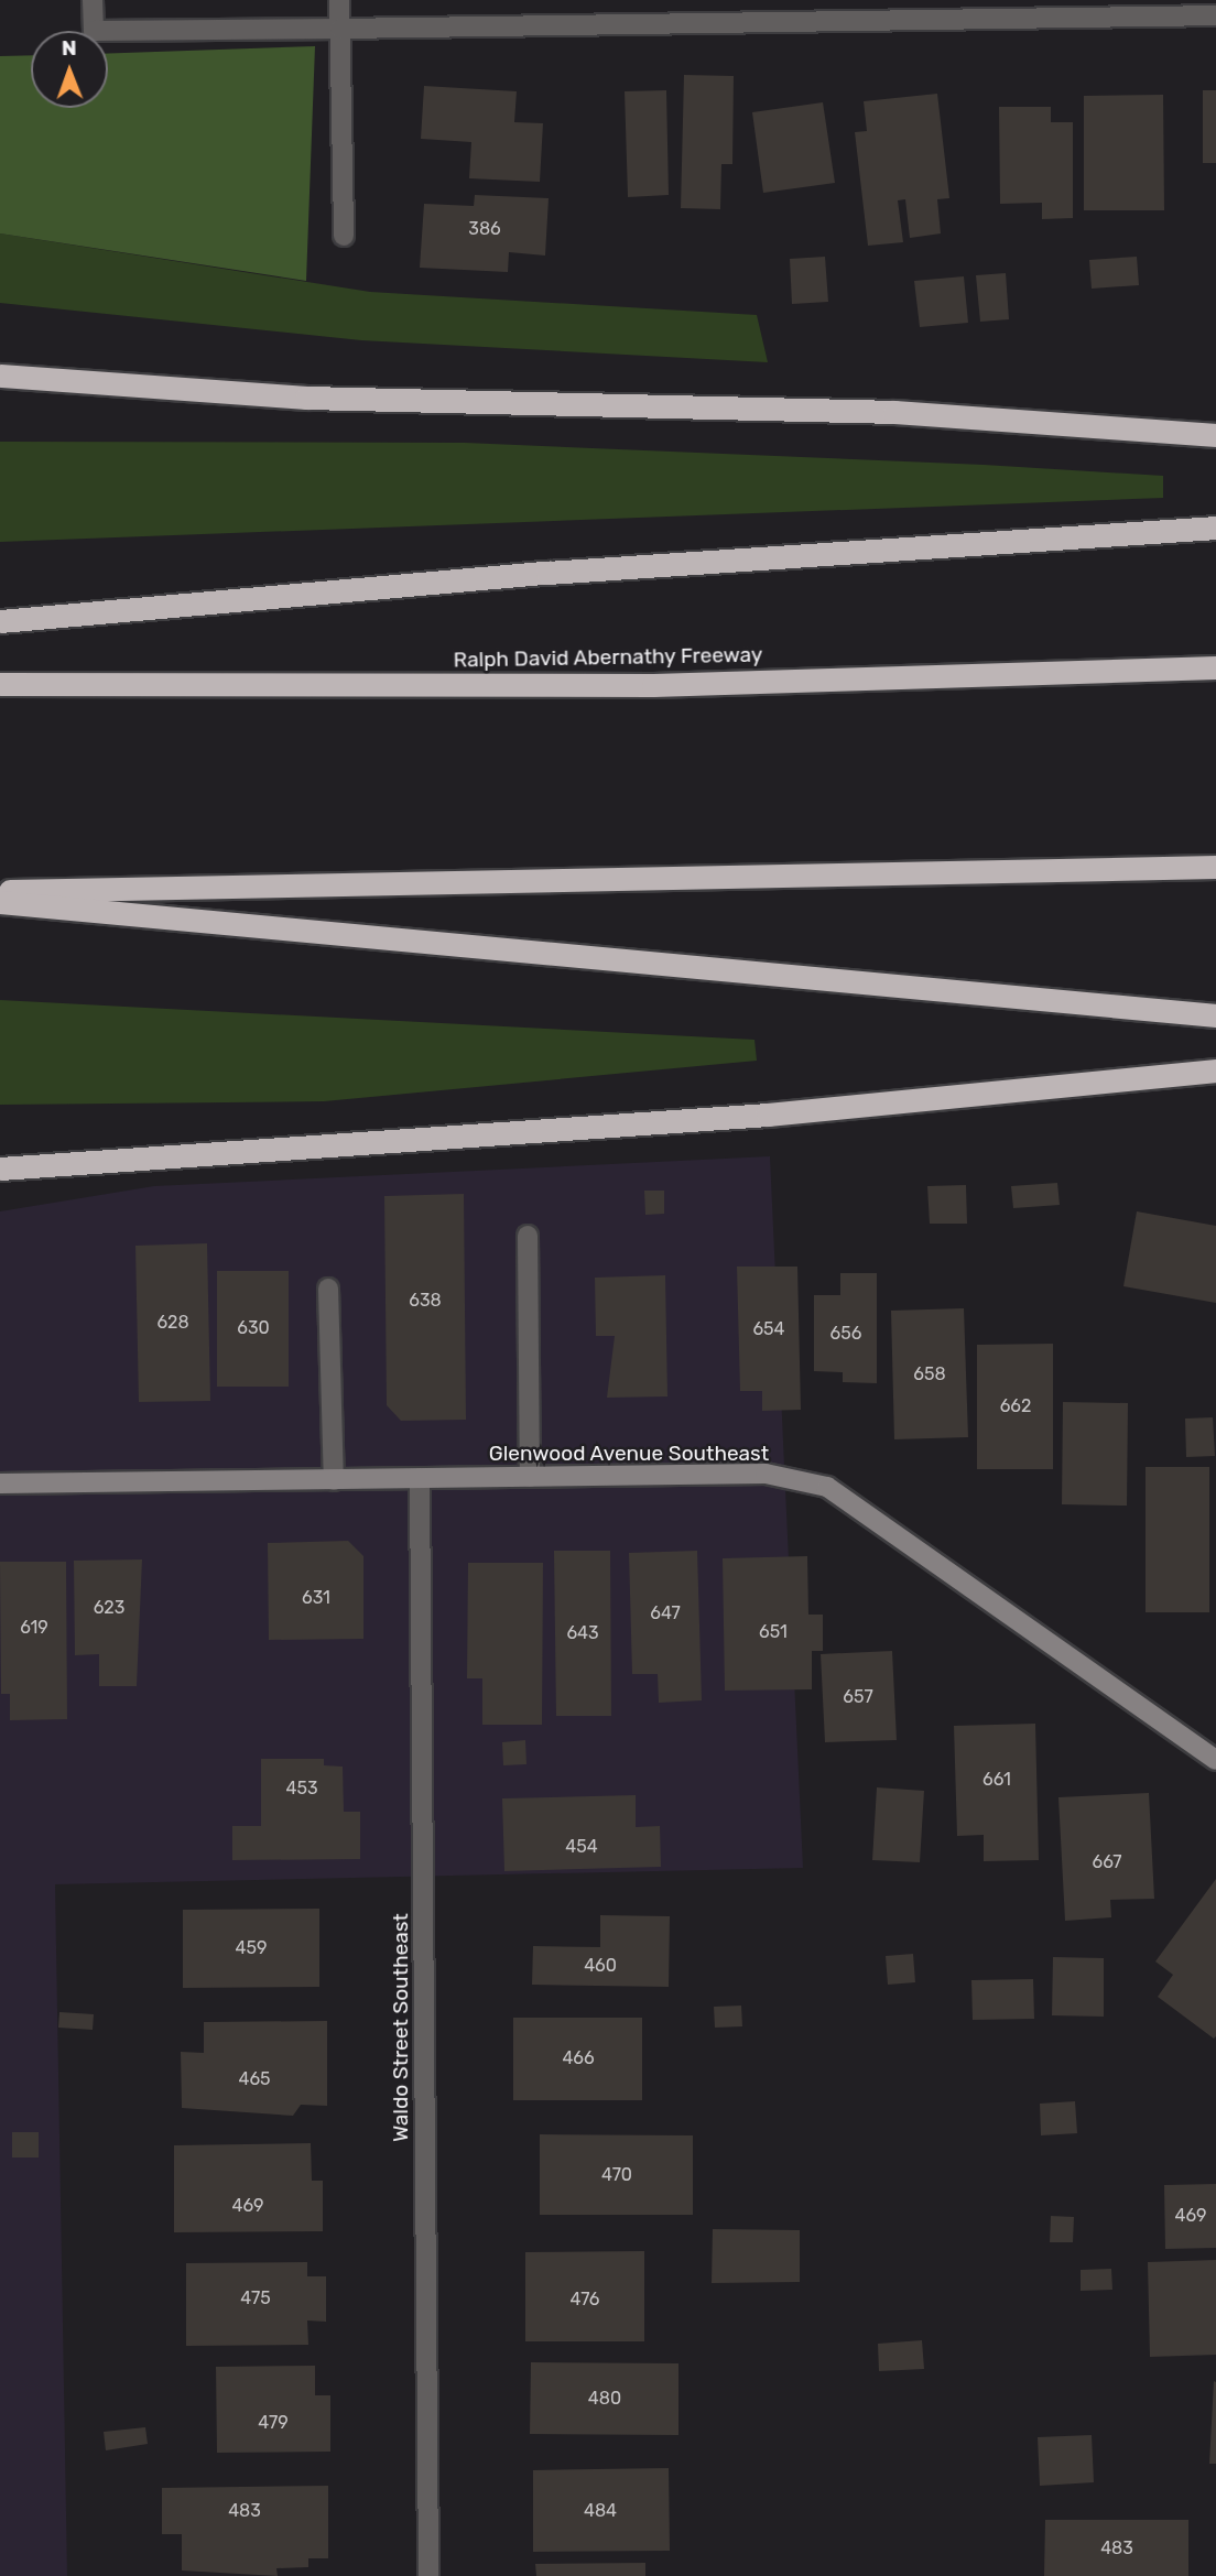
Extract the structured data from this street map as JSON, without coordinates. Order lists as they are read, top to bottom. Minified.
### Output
{"streets":{"highway":["Ralph David Abernathy Freeway"],"street":["Glenwood Avenue Southeast","Waldo Street Southeast"]},"crossings":[["Glenwood Avenue Southeast","Waldo Street Southeast"]],"house_numbers":["386","638","628","630","654","656","658","662","631","623","647","619","651","643","657","661","453","454","667","459","460","466","465","470","469","469","475","476","480","479","483","484","483"],"north":"top"}
